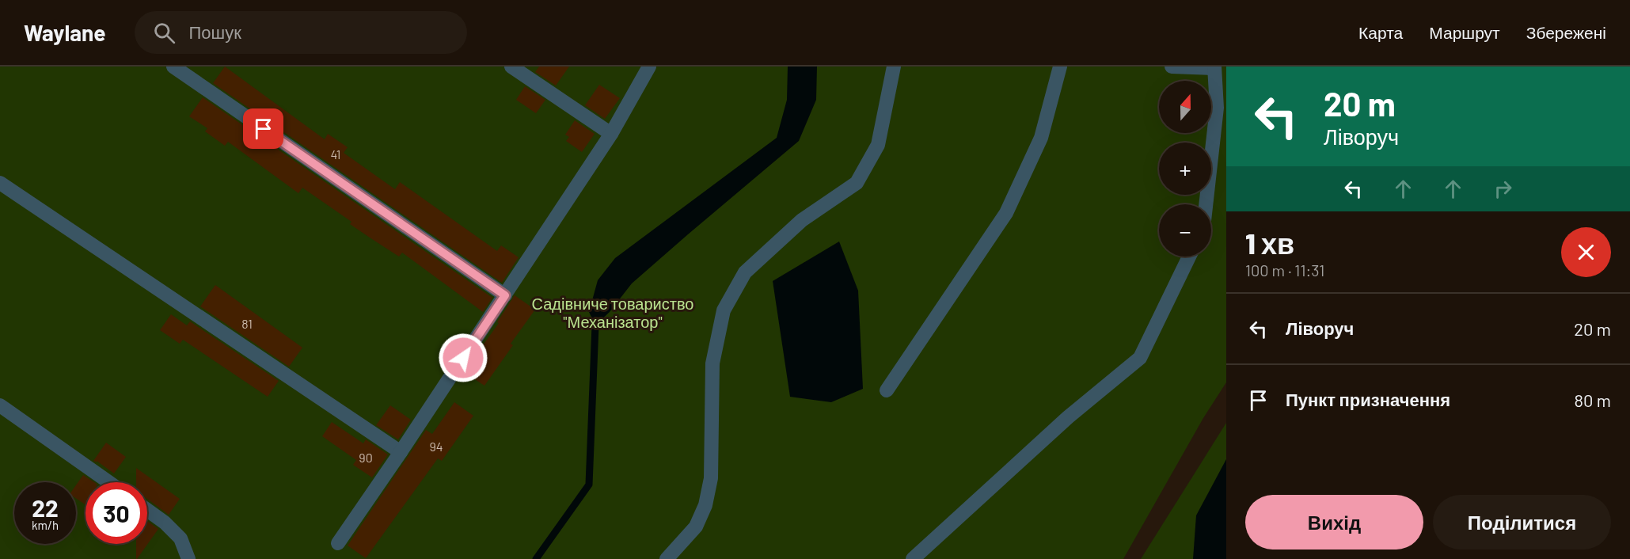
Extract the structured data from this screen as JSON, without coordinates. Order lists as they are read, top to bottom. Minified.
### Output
{"parks":["Садівниче товариство \"Механізатор\""],"house_numbers":["41","81","94","90"],"north":"top","page":{"header":"Waylane","search":"Пошук","nav":["Карта","Маршрут","Збережені"],"turn":["20 m","Ліворуч"],"map_buttons":["+","−"],"heading":["1 хв","100 m · 11:31"],"list":[{"name":"Ліворуч","value":"20 m"},{"name":"Пункт призначення","value":"80 m"}],"speed":"22 km/h","limit":"30","buttons":["Вихід","Поділитися"]}}
